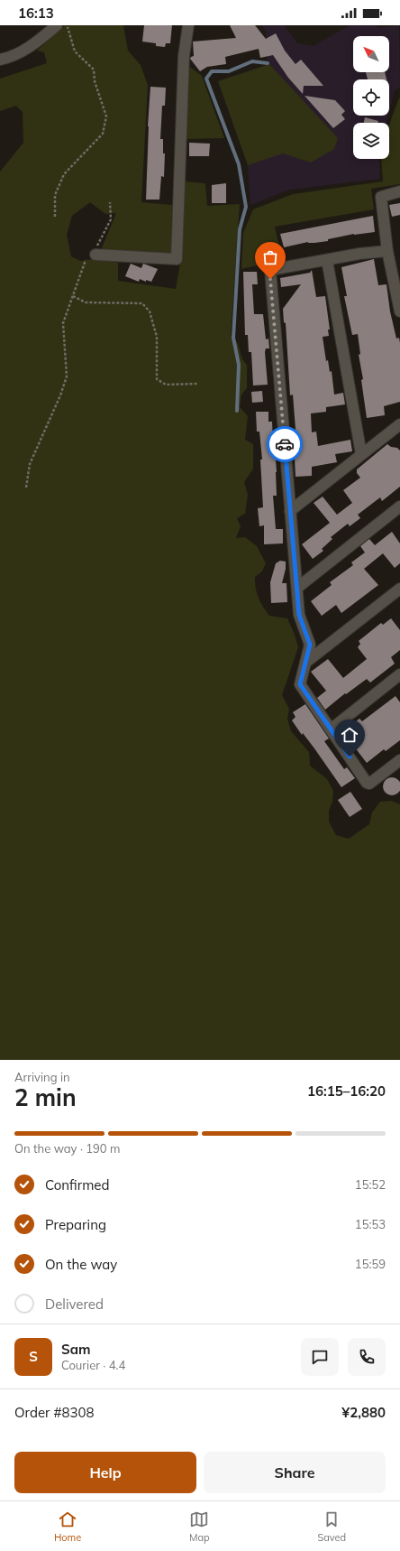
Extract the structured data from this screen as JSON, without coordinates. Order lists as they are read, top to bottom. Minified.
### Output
{"north":"top left","page":{"status":"16:13","heading":["2 min","Arriving in","16:15–16:20"],"panel":["Sam","Courier · 4.4","Order #8308","¥2,880"],"bar":"On the way · 190 m","list":[["Confirmed","15:52"],["Preparing","15:53"],["On the way","15:59"],"Delivered"],"round":"S","buttons":["Help","Share"],"tabs":["Home","Map","Saved"]}}
